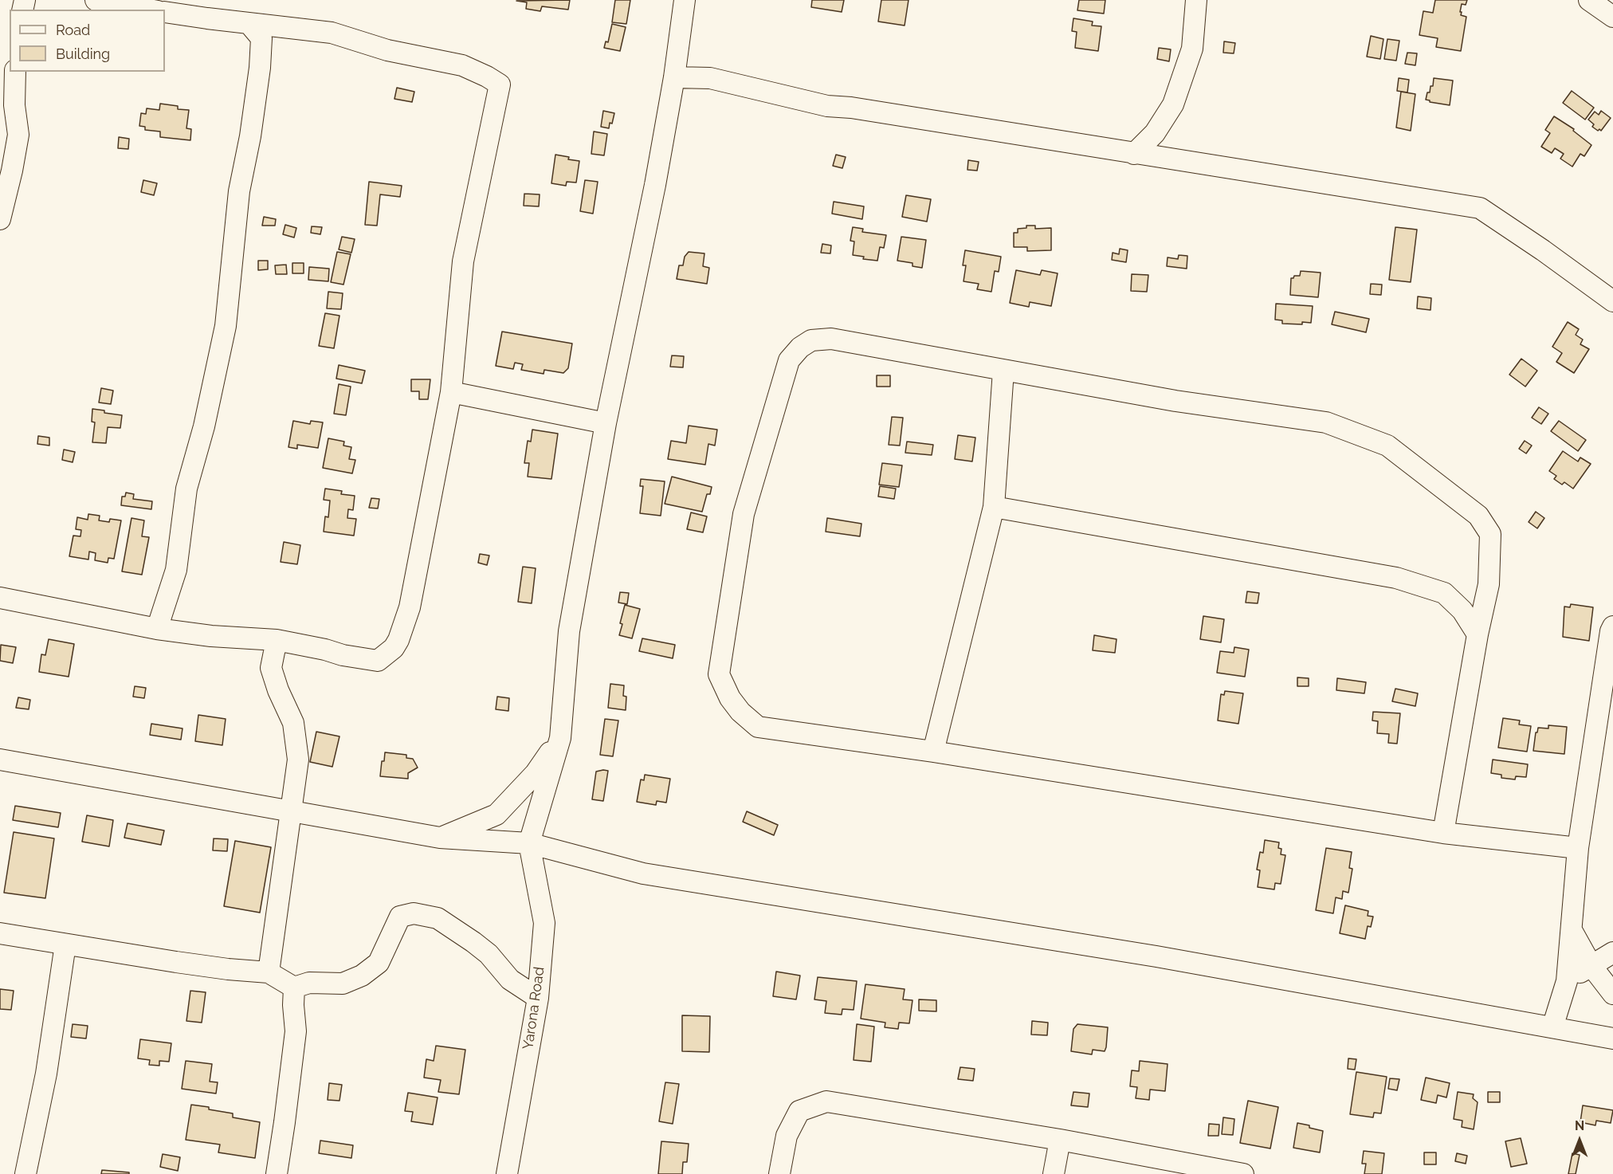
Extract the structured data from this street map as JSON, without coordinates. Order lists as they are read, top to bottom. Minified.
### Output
{"streets":{"street":["Yarona Road"]},"legend":["Road","Building"],"north":"top"}
